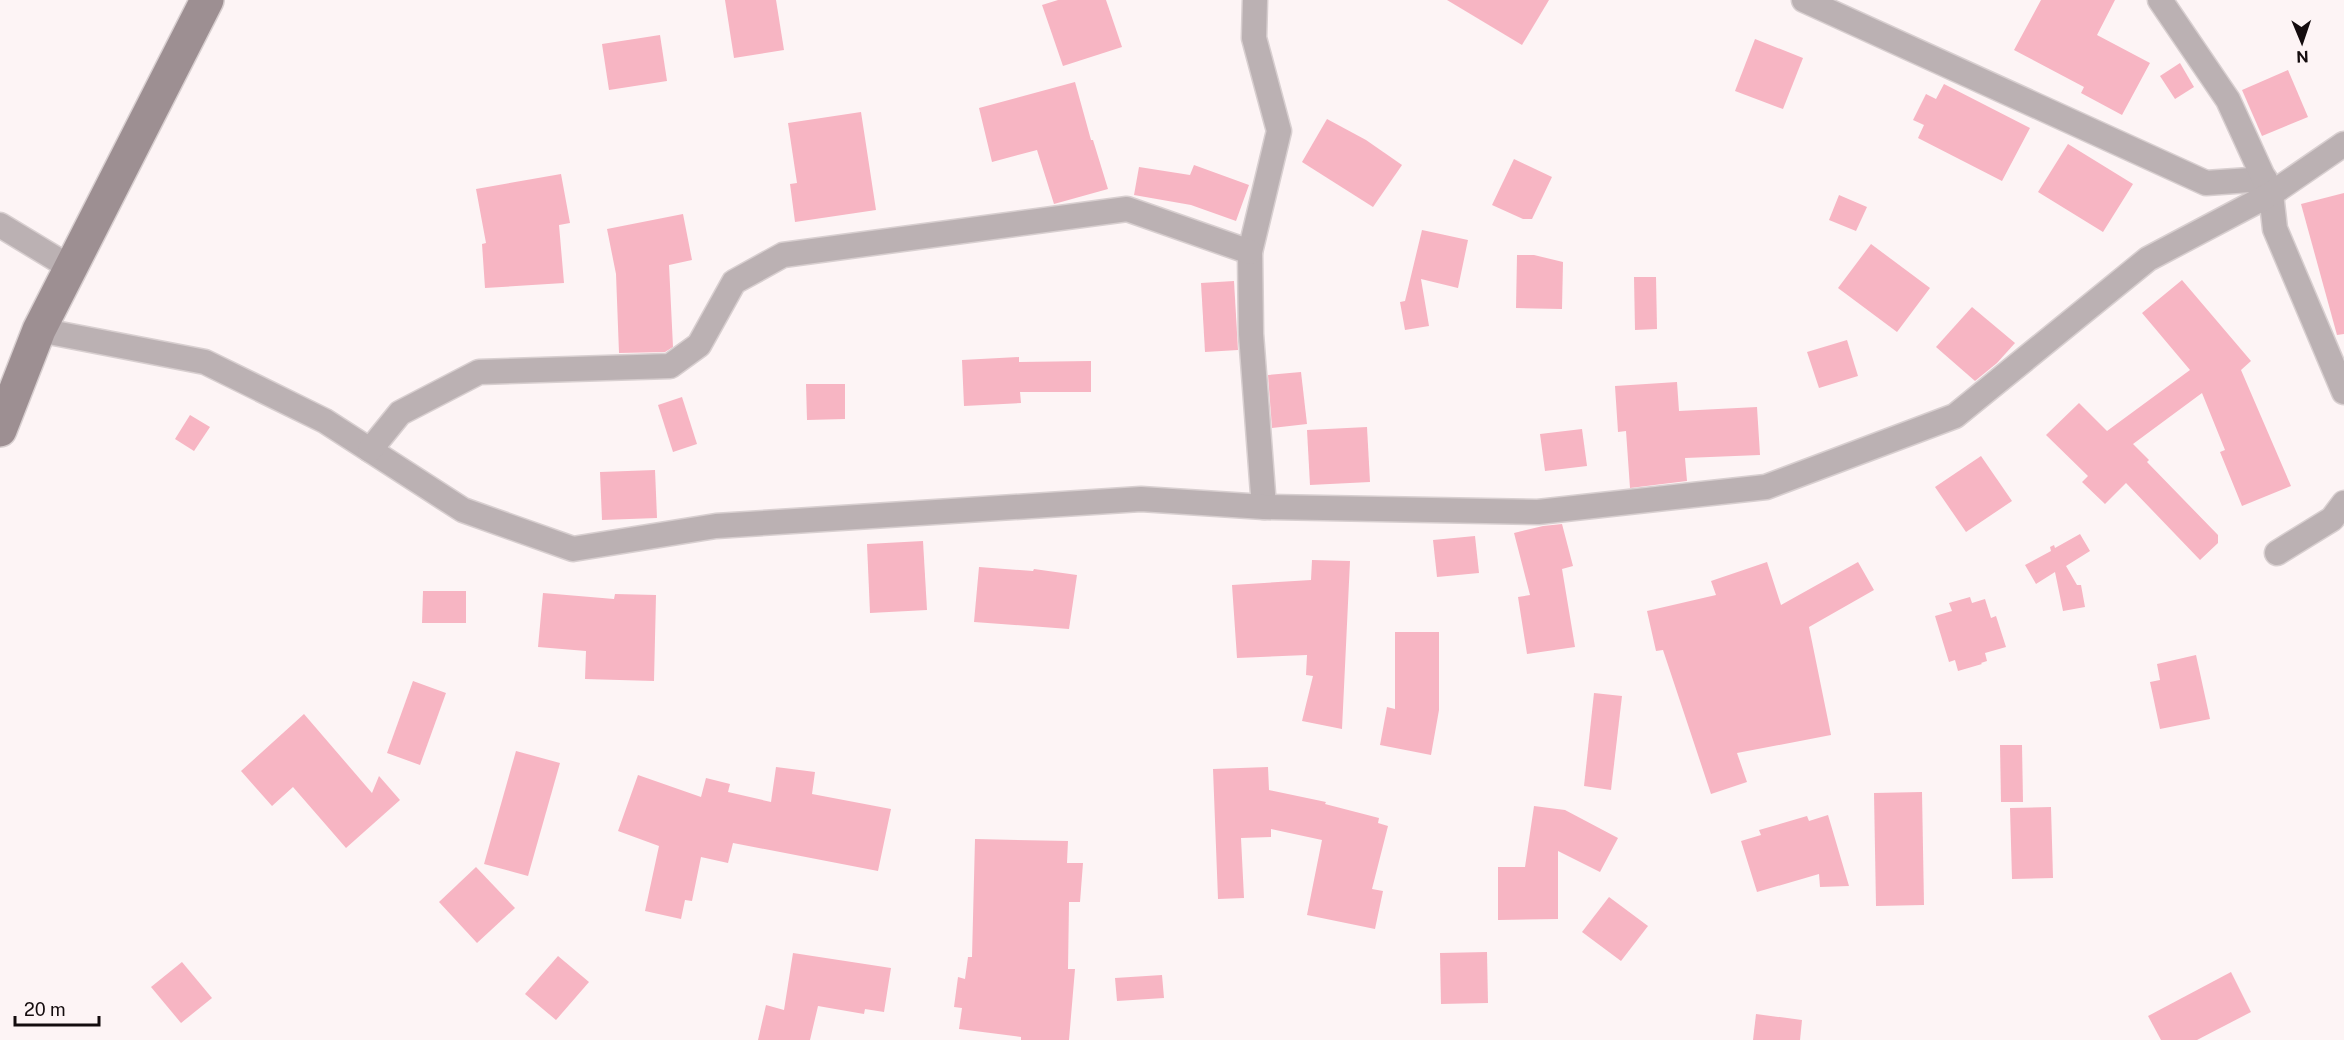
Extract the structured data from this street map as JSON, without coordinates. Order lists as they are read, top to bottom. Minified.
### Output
{"scale_bar":"20 m","north":"bottom"}
